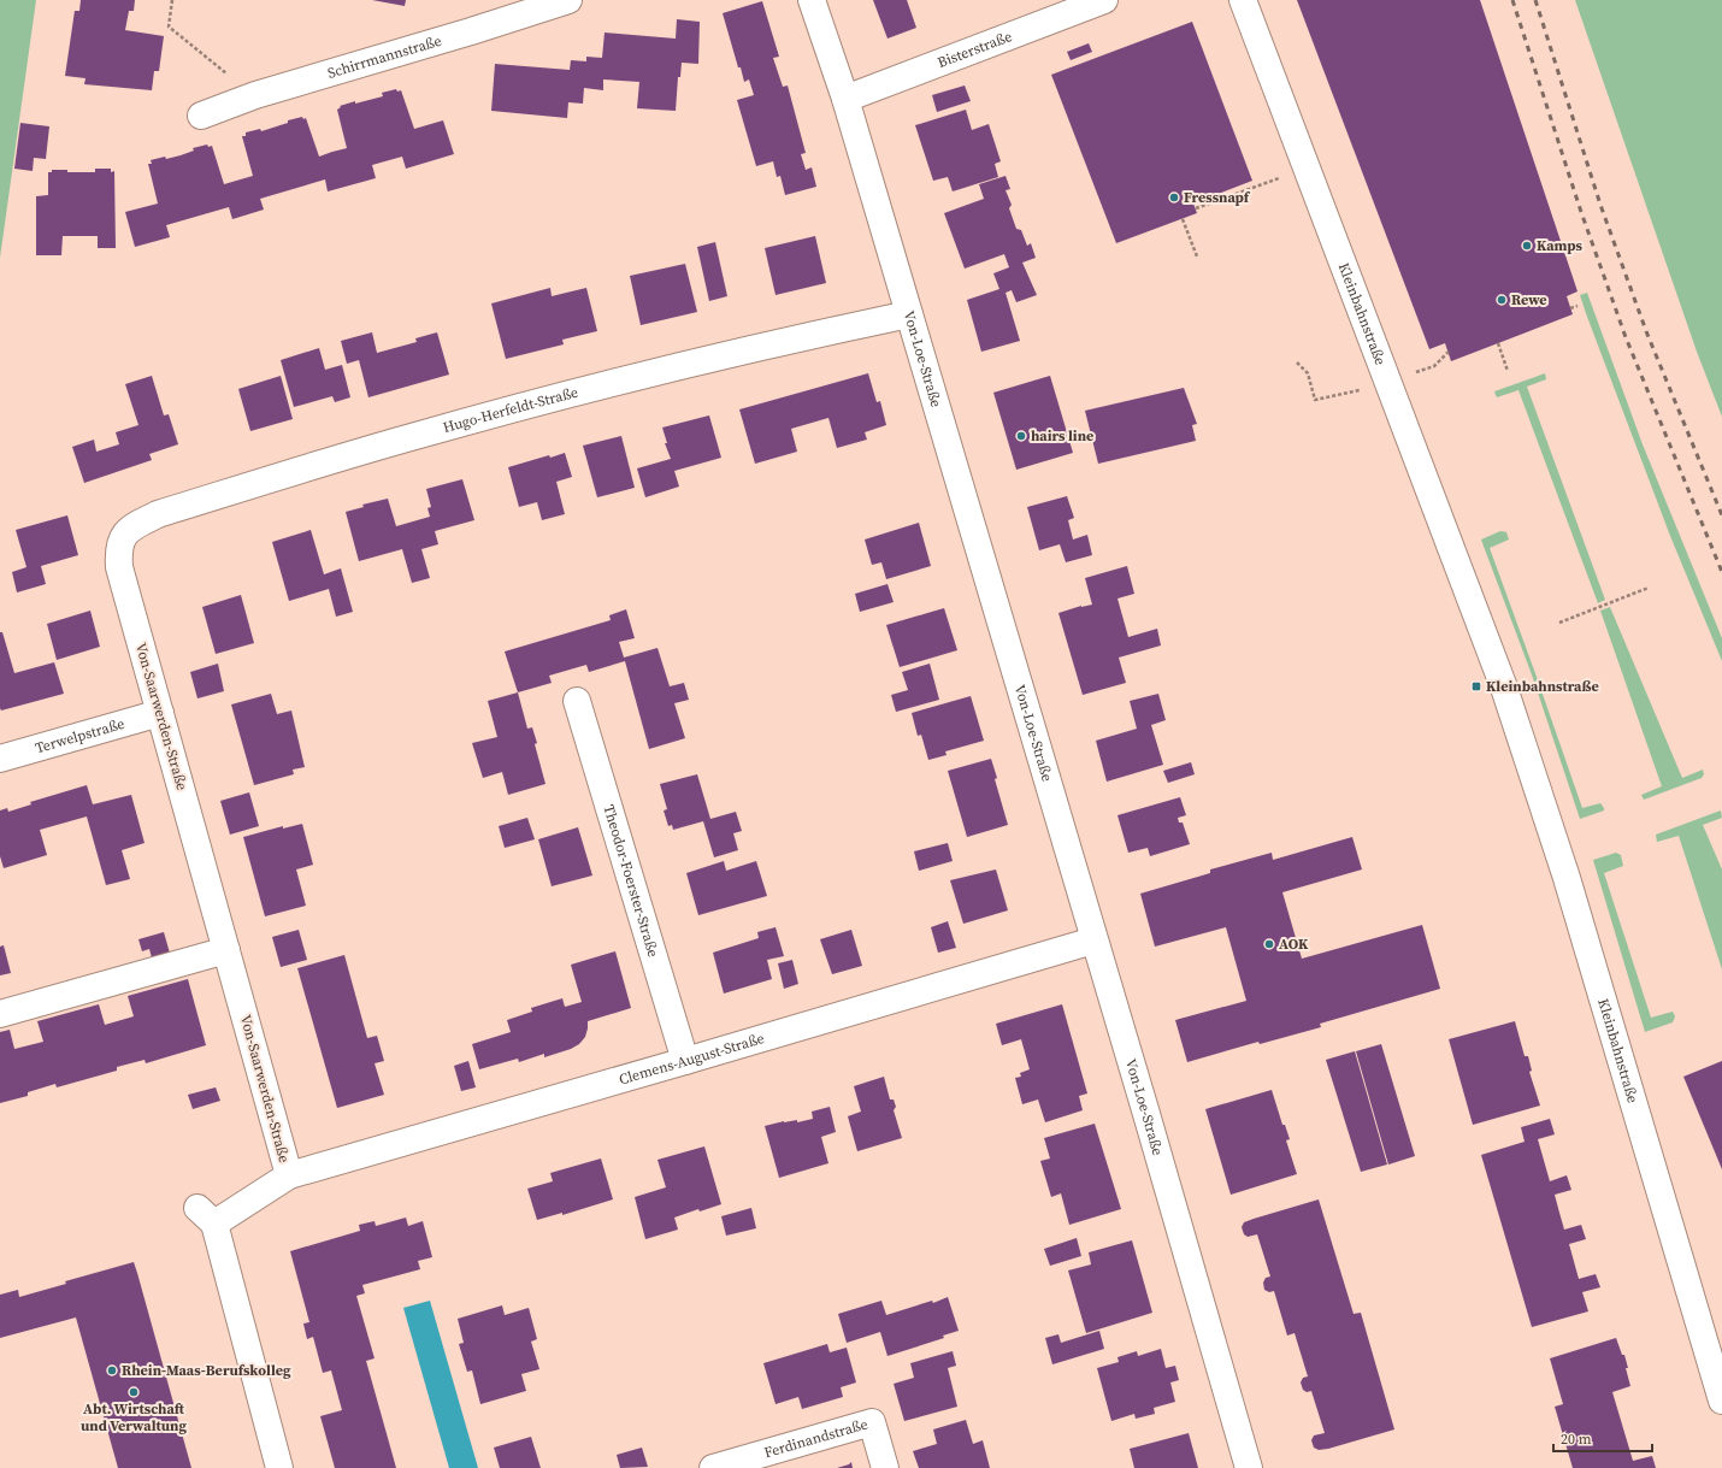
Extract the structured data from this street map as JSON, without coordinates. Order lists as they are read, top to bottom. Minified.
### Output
{"streets":{"street":["Bisterstraße","Schirrmannstraße","Kleinbahnstraße","Von-Loe-Straße","Hugo-Herfeldt-Straße","Von-Saarwerden-Straße","Terwelpstraße","Theodor-Foerster-Straße","Clemens-August-Straße","Ferdinandstraße"]},"crossings":[["Bisterstraße","Von-Loe-Straße"],["Von-Loe-Straße","Hugo-Herfeldt-Straße"],["Von-Loe-Straße","Clemens-August-Straße"],["Hugo-Herfeldt-Straße","Von-Saarwerden-Straße"],["Von-Saarwerden-Straße","Terwelpstraße"],["Von-Saarwerden-Straße","Clemens-August-Straße"],["Theodor-Foerster-Straße","Clemens-August-Straße"]],"places":{"other":["Fressnapf","Kamps","Rewe","hairs line","AOK","Rhein-Maas-Berufskolleg","Abt. Wirtschaft und Verwaltung"],"transit":["Kleinbahnstraße"]},"scale_bar":"20 m"}
